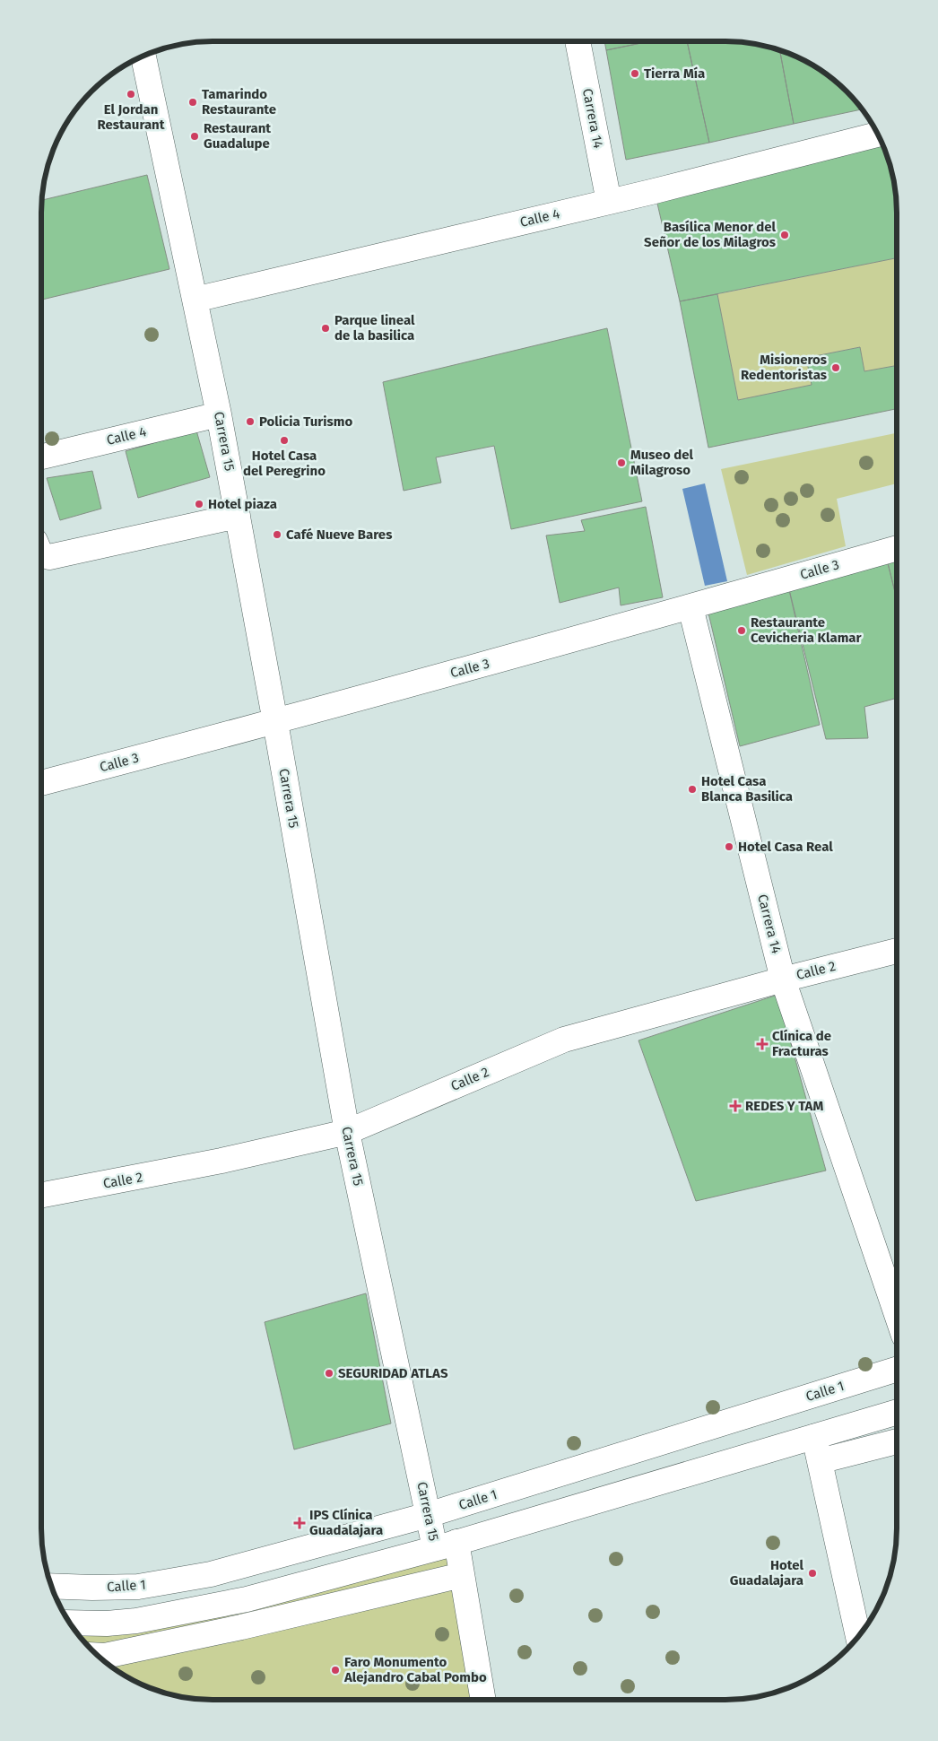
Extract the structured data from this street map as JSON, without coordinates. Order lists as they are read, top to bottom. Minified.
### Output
{"streets":{"street":["Carrera 14","Calle 4","Carrera 15","Calle 3","Calle 2","Calle 1"]},"crossings":[["Carrera 14","Calle 4"],["Carrera 14","Calle 3"],["Carrera 14","Calle 2"],["Calle 4","Carrera 15"],["Carrera 15","Calle 3"],["Carrera 15","Calle 2"],["Carrera 15","Calle 1"]],"places":{"other":["Tierra Mía","El Jordan Restaurant","Tamarindo Restaurante","Restaurant Guadalupe","Basílica Menor del Señor de los Milagros","Parque lineal de la basilica","Misioneros Redentoristas","Policia Turismo","Hotel Casa del Peregrino","Museo del Milagroso","Hotel piaza","Café Nueve Bares","Restaurante Cevicheria Klamar","Hotel Casa Blanca Basilica","Hotel Casa Real","SEGURIDAD ATLAS","Hotel Guadalajara","Faro Monumento Alejandro Cabal Pombo"],"health":["Clínica de Fracturas","REDES Y TAM","IPS Clínica Guadalajara"]}}
